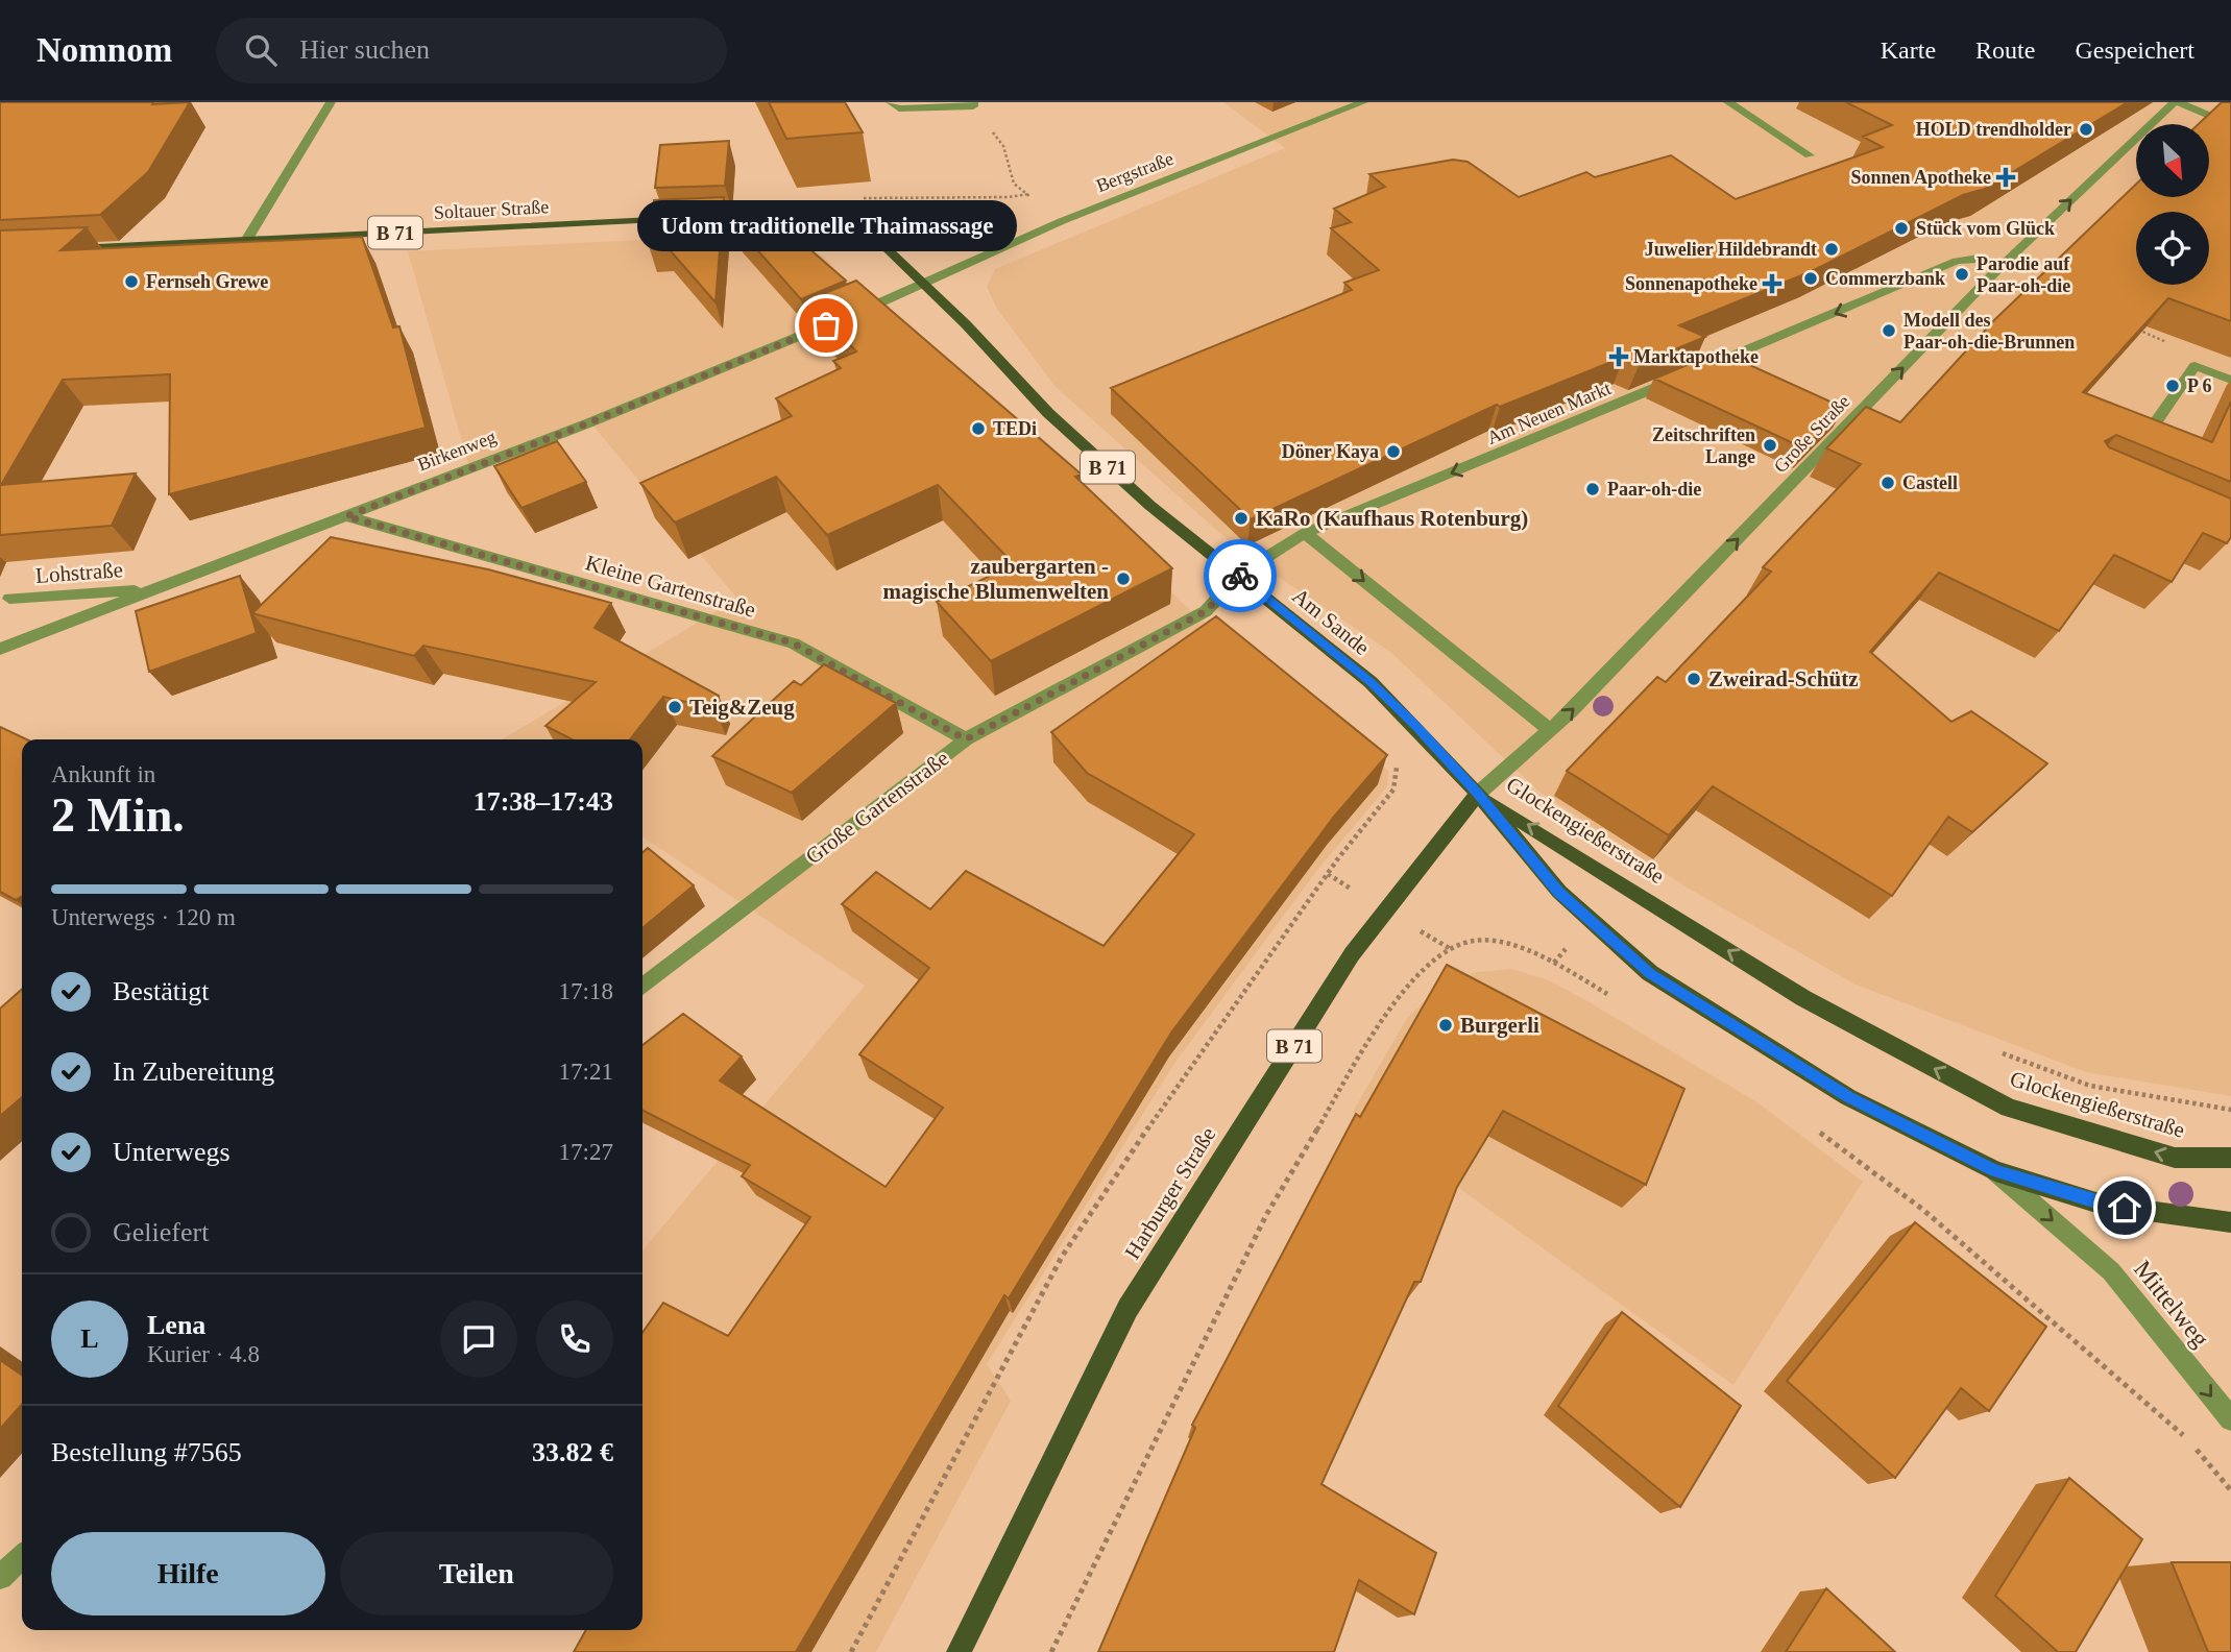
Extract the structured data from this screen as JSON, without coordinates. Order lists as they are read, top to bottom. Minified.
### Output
{"streets":{"main road":["Soltauer Straße","B 71","Am Sande","Glockengießerstraße","Harburger Straße"],"street":["Bergstraße","Am Neuen Markt","Große Straße","Birkenweg","Lohstraße","Kleine Gartenstraße","Große Gartenstraße","Mittelweg"]},"crossings":[["Bergstraße","Soltauer Straße"],["Bergstraße","Birkenweg"],["Bergstraße","Am Sande"],["Soltauer Straße","Birkenweg"],["Soltauer Straße","Am Sande"],["Am Neuen Markt","Große Straße"],["Am Neuen Markt","Am Sande"],["Am Neuen Markt","Große Gartenstraße"],["Große Straße","Am Sande"],["Große Straße","Glockengießerstraße"],["Große Straße","Harburger Straße"],["Birkenweg","Lohstraße"],["Birkenweg","Kleine Gartenstraße"],["Birkenweg","Am Sande"],["Kleine Gartenstraße","Große Gartenstraße"],["Am Sande","Große Gartenstraße"],["Am Sande","Glockengießerstraße"],["Am Sande","Harburger Straße"],["Glockengießerstraße","Harburger Straße"],["Glockengießerstraße","Mittelweg"]],"one_way":["Am Neuen Markt","Große Straße","Mittelweg"],"places":{"other":["HOLD trendholder","Stück vom Glück","Juwelier Hildebrandt","Parodie auf Paar-oh-die","Commerzbank","Fernseh Grewe","Udom traditionelle Thaimassage","Modell des Paar-oh-die-Brunnen","P 6","TEDi","Zeitschriften Lange","Döner Kaya","Castell","Paar-oh-die","KaRo (Kaufhaus Rotenburg)","zaubergarten - magische Blumenwelten","Zweirad-Schütz","Teig&Zeug","Burgerli"],"health":["Sonnen Apotheke","Sonnenapotheke","Marktapotheke"]},"north":"bottom right","page":{"header":"Nomnom","search":"Hier suchen","nav":["Karte","Route","Gespeichert"],"bubble":"Udom traditionelle Thaimassage","heading":["2 Min.","Ankunft in","17:38–17:43"],"panel":["Lena","Kurier · 4.8","Bestellung #7565","33.82 €"],"bar":"Unterwegs · 120 m","list":[["Bestätigt","17:18"],["In Zubereitung","17:21"],["Unterwegs","17:27"],"Geliefert"],"round":"L","buttons":["Hilfe","Teilen"]}}
